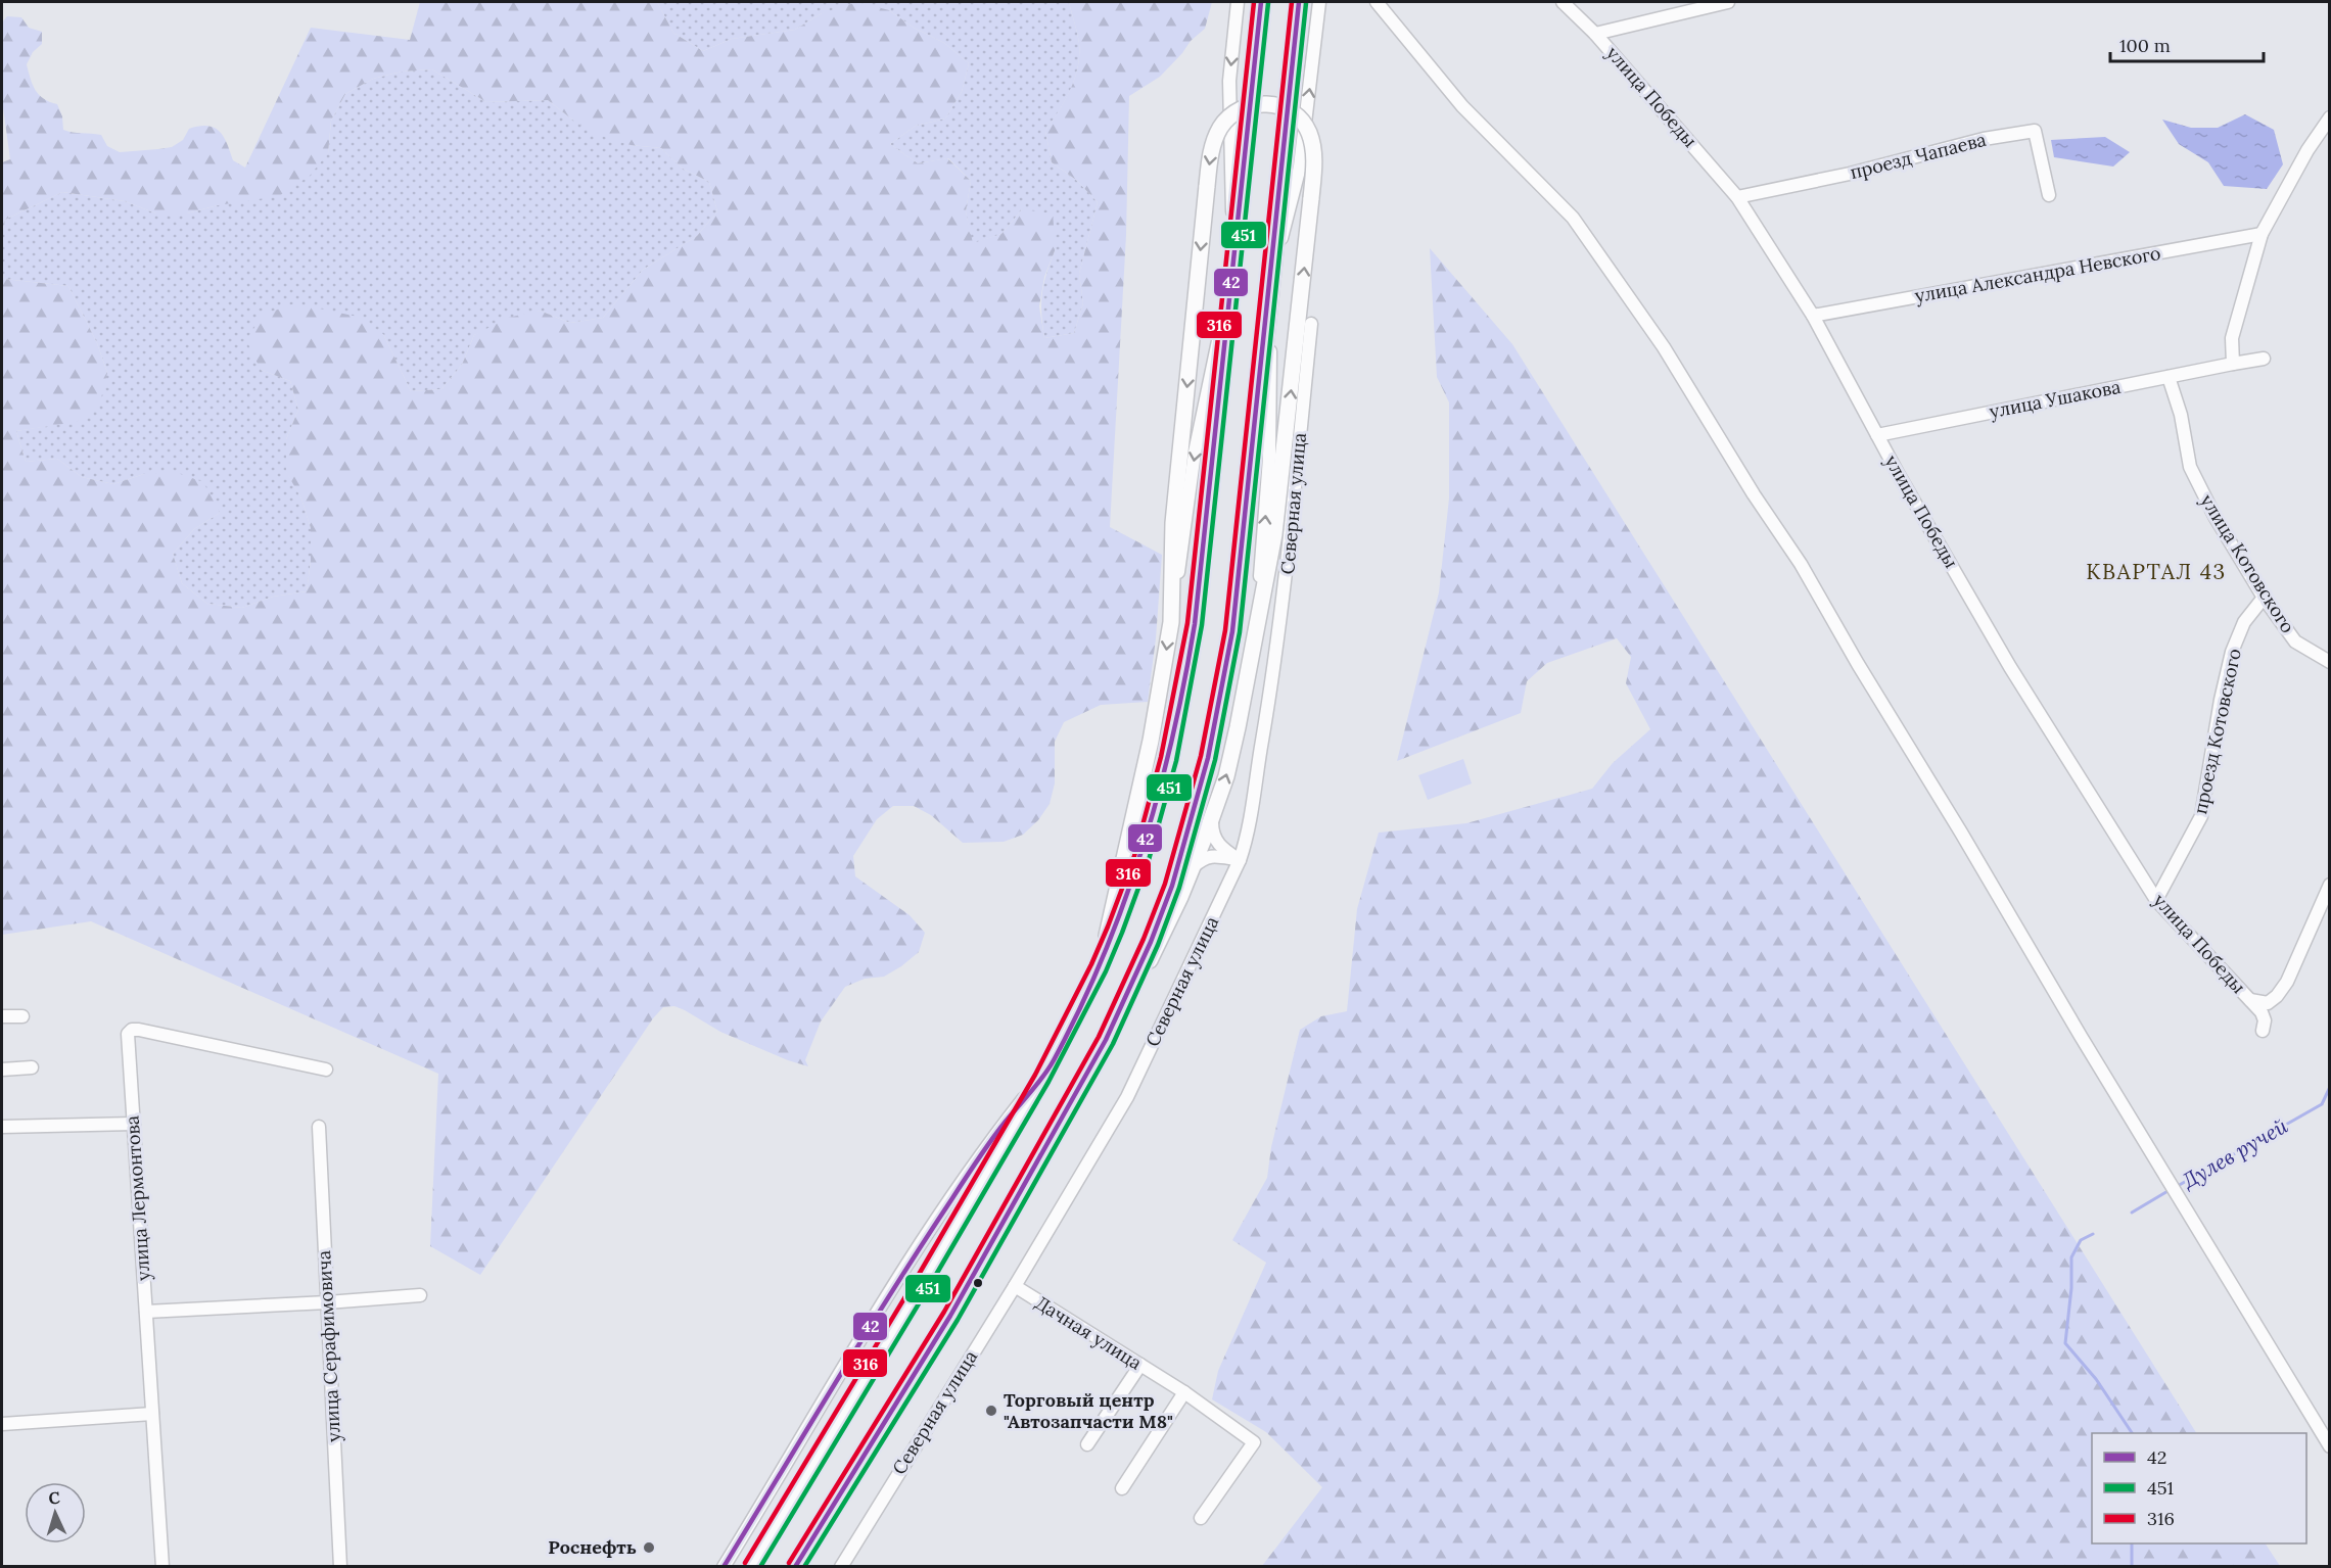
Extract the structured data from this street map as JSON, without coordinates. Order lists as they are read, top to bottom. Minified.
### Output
{"streets":{"street":["улица Победы","проезд Чапаева","улица Александра Невского","улица Ушакова","Северная улица","улица Котовского","проезд Котовского","улица Лермонтова","Дачная улица","улица Серафимовича"]},"crossings":[["улица Победы","проезд Чапаева"],["улица Победы","улица Александра Невского"],["улица Победы","улица Ушакова"],["улица Победы","проезд Котовского"],["улица Ушакова","улица Котовского"],["Северная улица","Дачная улица"],["улица Котовского","проезд Котовского"]],"districts":["КВАРТАЛ 43"],"water":["Дулев ручей"],"places":["Торговый центр \"Автозапчасти М8\"","Роснефть"],"lines":["transit line 42","transit line 316","transit line 451"],"legend":["42","451","316"],"scale_bar":"100 m","north":"top"}
